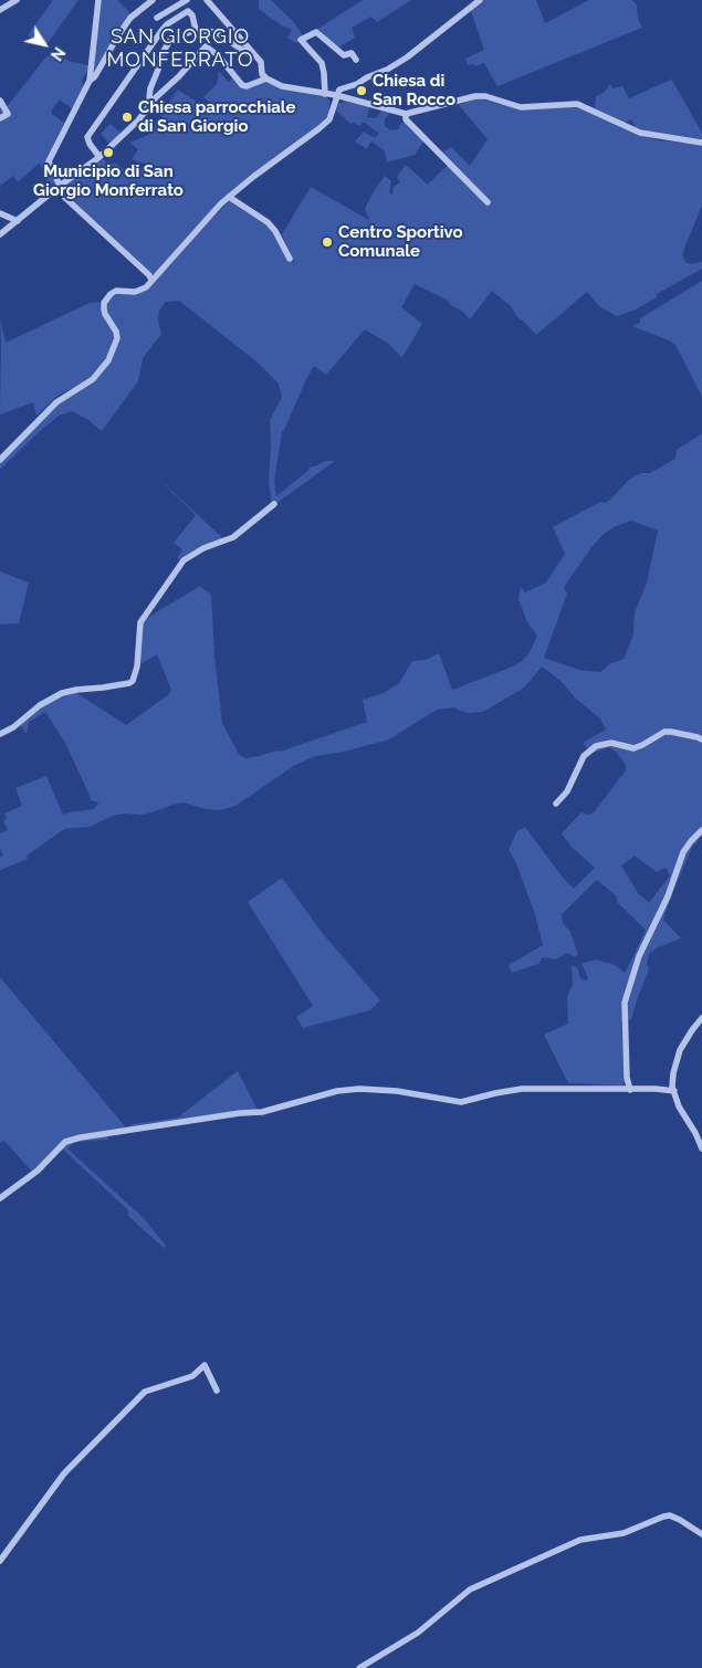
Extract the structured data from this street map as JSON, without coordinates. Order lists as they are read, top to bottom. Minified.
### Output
{"districts":["SAN GIORGIO MONFERRATO"],"places":["Chiesa di San Rocco","Chiesa parrocchiale di San Giorgio","Municipio di San Giorgio Monferrato","Centro Sportivo Comunale"],"north":"bottom right"}
